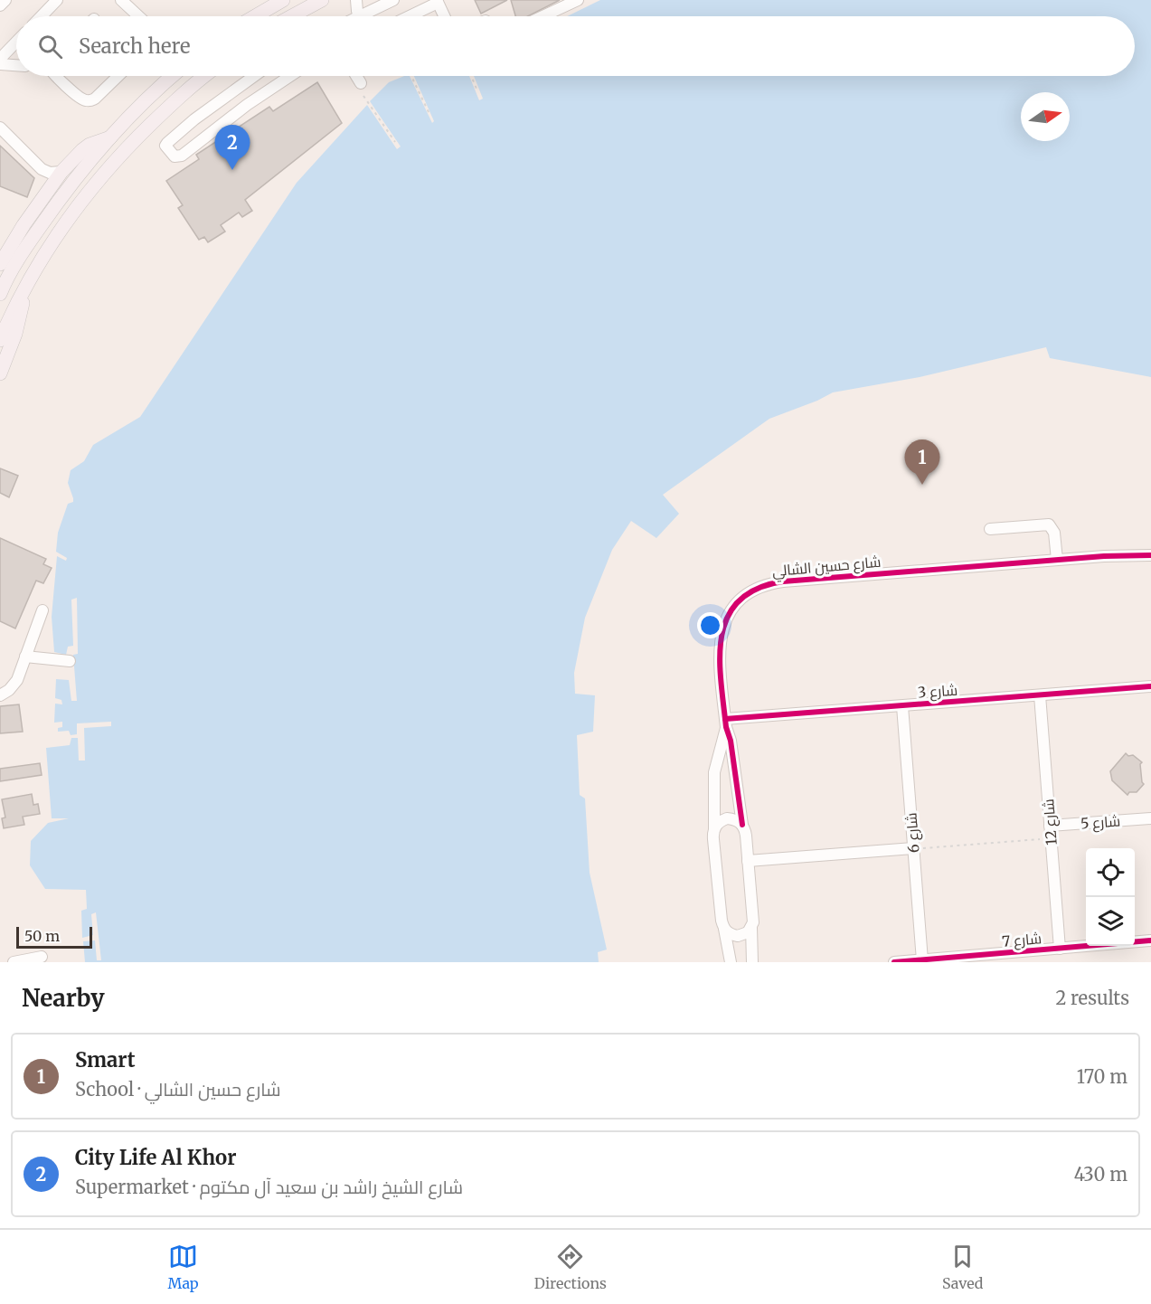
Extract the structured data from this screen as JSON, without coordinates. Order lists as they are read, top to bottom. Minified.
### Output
{"streets":{"street":["شارع حسين الشالي","شارع 3","شارع 12","شارع 5","شارع 6","شارع 7"]},"crossings":[["شارع حسين الشالي","شارع 3"],["شارع 3","شارع 12"],["شارع 3","شارع 6"],["شارع 12","شارع 5"],["شارع 12","شارع 7"],["شارع 6","شارع 7"]],"scale_bar":"50 m","north":"right","page":{"search":"Search here","pins":["2","1"],"scale":"50 m","heading":["Nearby","2 results"],"list":[{"mark":"1","name":"Smart","note":"School · شارع حسين الشالي","value":"170 m"},{"mark":"2","name":"City Life Al Khor","note":"Supermarket · شارع الشيخ راشد بن سعيد آل مكتوم","value":"430 m"}],"nav":["Map","Directions","Saved"]}}
